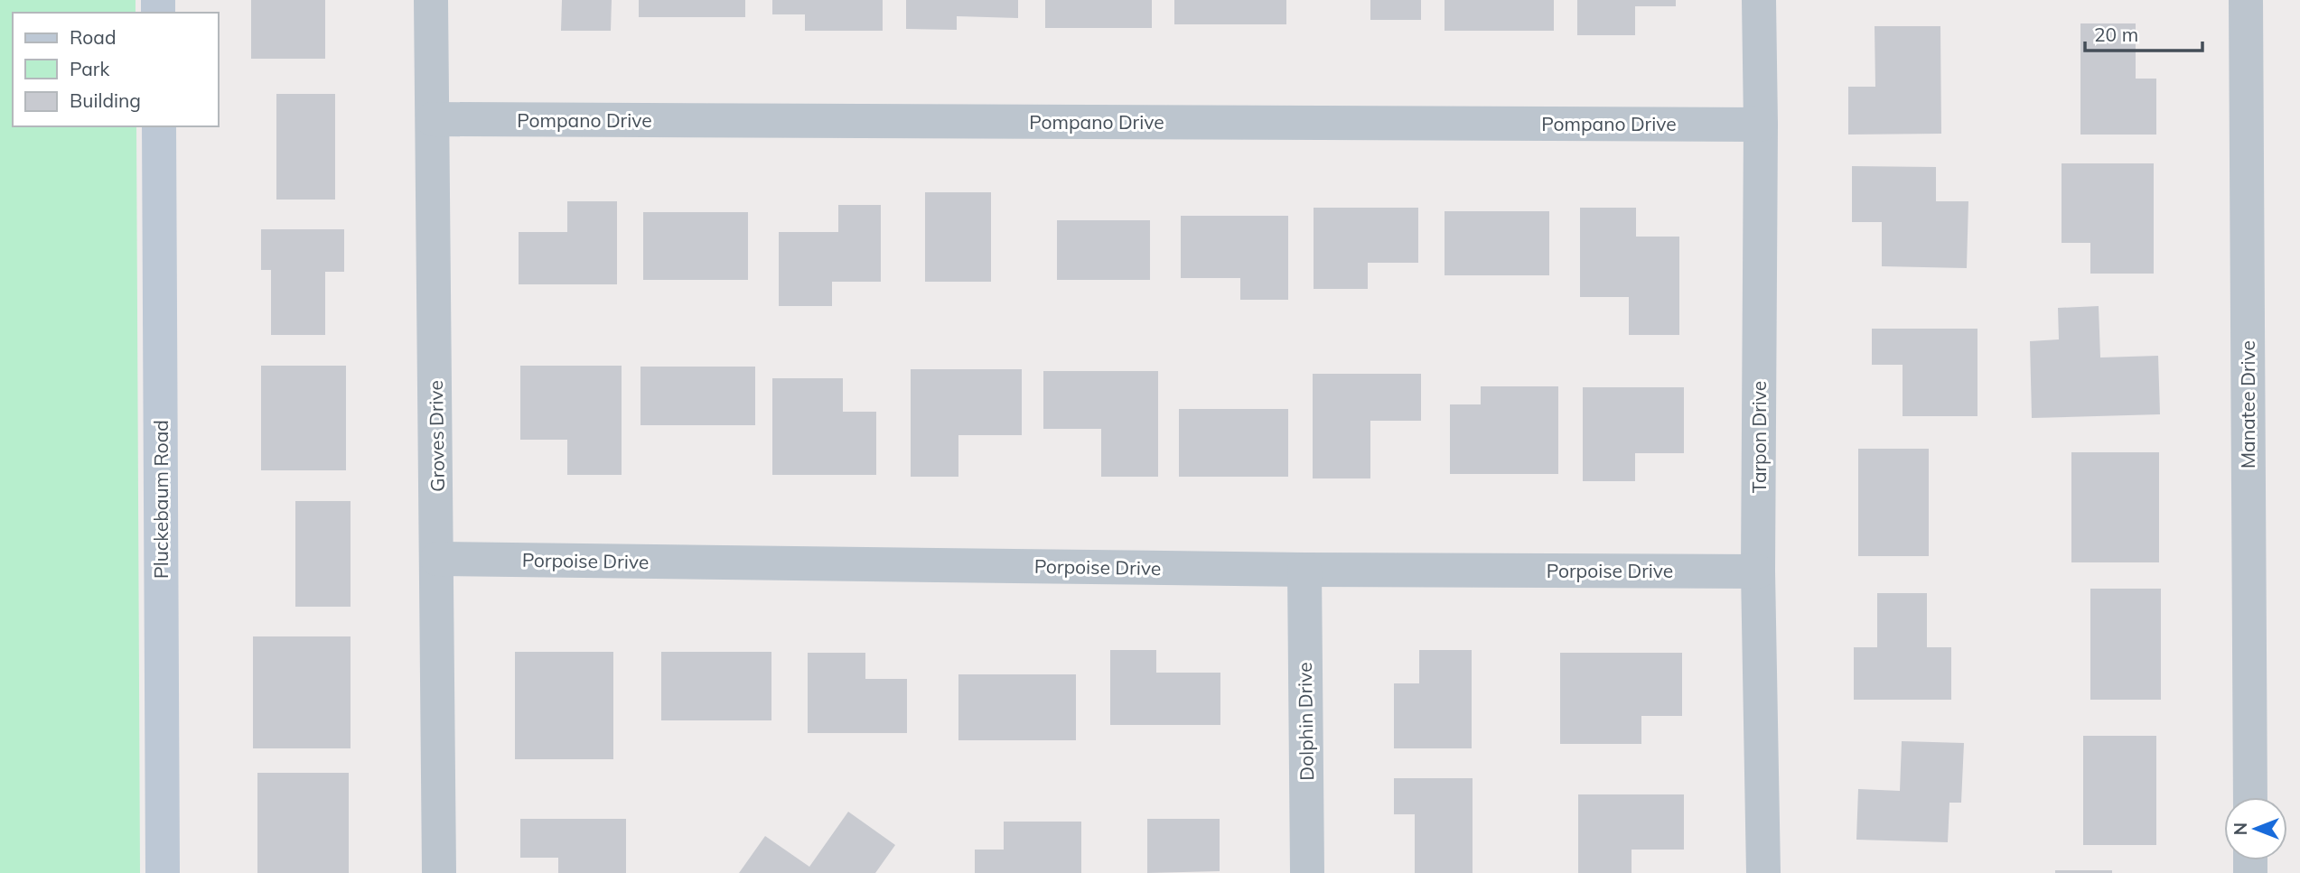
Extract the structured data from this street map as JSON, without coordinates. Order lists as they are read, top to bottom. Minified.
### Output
{"streets":{"street":["Pompano Drive","Manatee Drive","Groves Drive","Tarpon Drive","Pluckebaum Road","Porpoise Drive","Dolphin Drive"]},"crossings":[["Pompano Drive","Groves Drive"],["Pompano Drive","Tarpon Drive"],["Groves Drive","Porpoise Drive"],["Tarpon Drive","Porpoise Drive"],["Porpoise Drive","Dolphin Drive"]],"legend":["Road","Park","Building"],"scale_bar":"20 m","north":"left"}
